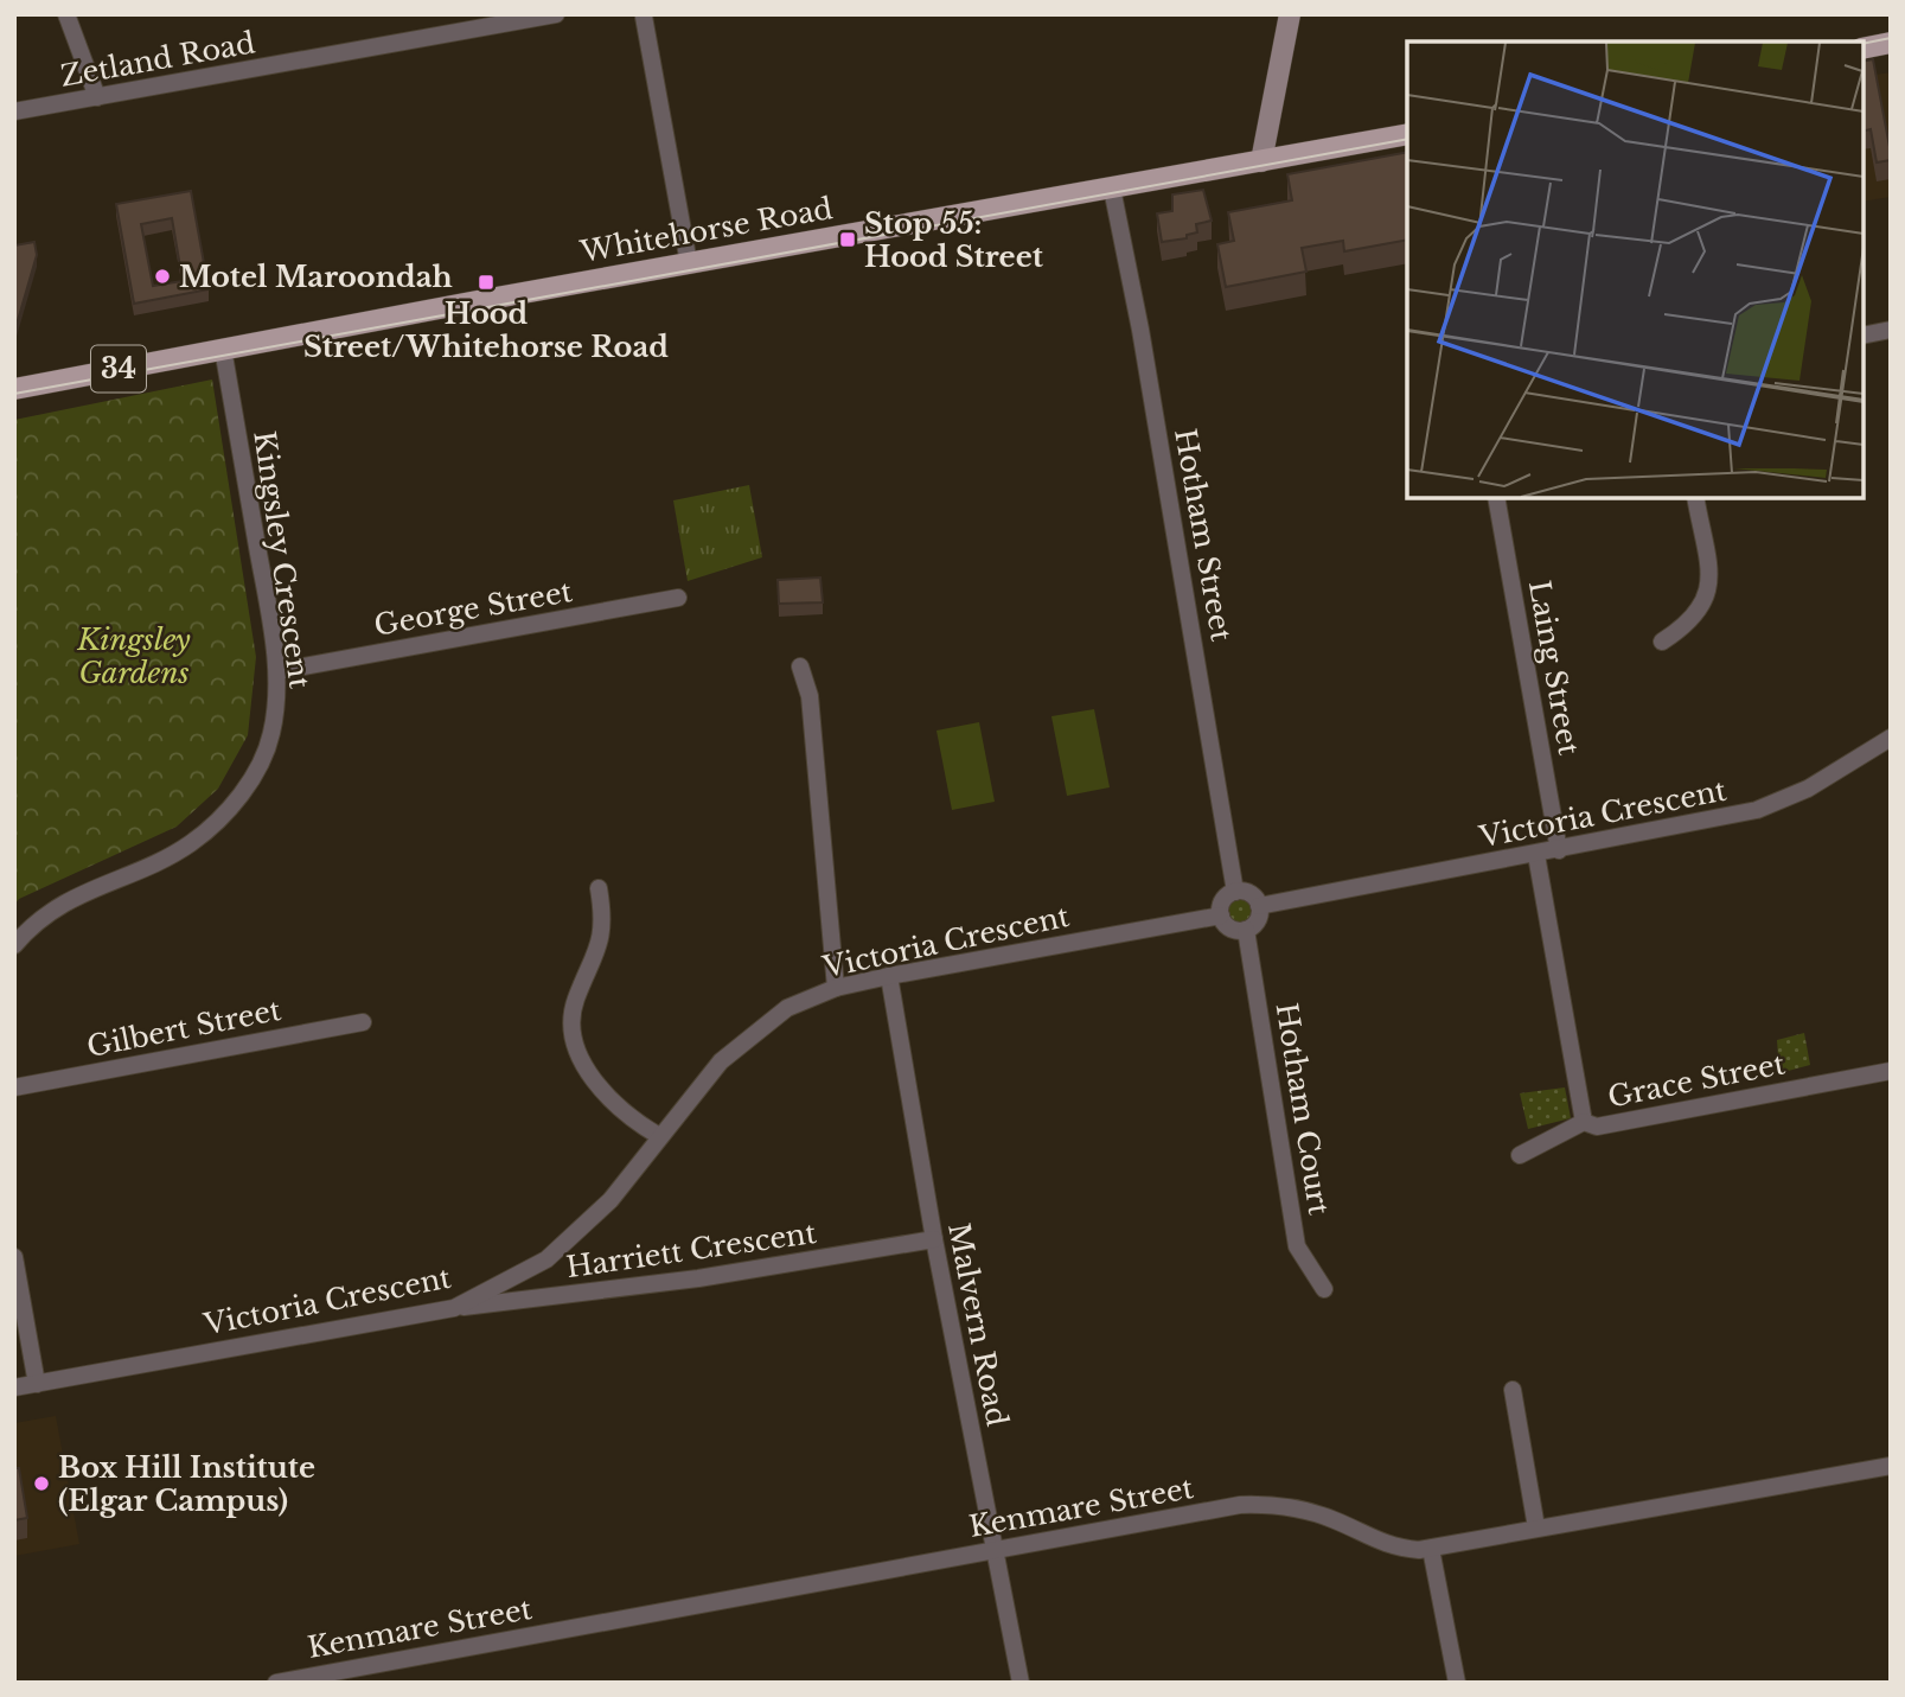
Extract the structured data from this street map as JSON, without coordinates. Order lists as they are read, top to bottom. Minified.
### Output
{"streets":{"main road":["Whitehorse Road","34"],"street":["Zetland Road","Hotham Street","Kingsley Crescent","George Street","Laing Street","Victoria Crescent","Gilbert Street","Grace Street","Hotham Court","Harriett Crescent","Malvern Road","Kenmare Street"]},"crossings":[["Whitehorse Road","Hotham Street"],["Whitehorse Road","Kingsley Crescent"],["Hotham Street","Victoria Crescent"],["Hotham Street","Hotham Court"],["Kingsley Crescent","George Street"],["Laing Street","Victoria Crescent"],["Victoria Crescent","Hotham Court"],["Victoria Crescent","Harriett Crescent"],["Victoria Crescent","Malvern Road"],["Harriett Crescent","Malvern Road"],["Malvern Road","Kenmare Street"]],"parks":["Kingsley Gardens"],"places":{"transit":["Stop 55: Hood Street","Hood Street/Whitehorse Road"],"other":["Motel Maroondah","Box Hill Institute (Elgar Campus)"]}}
